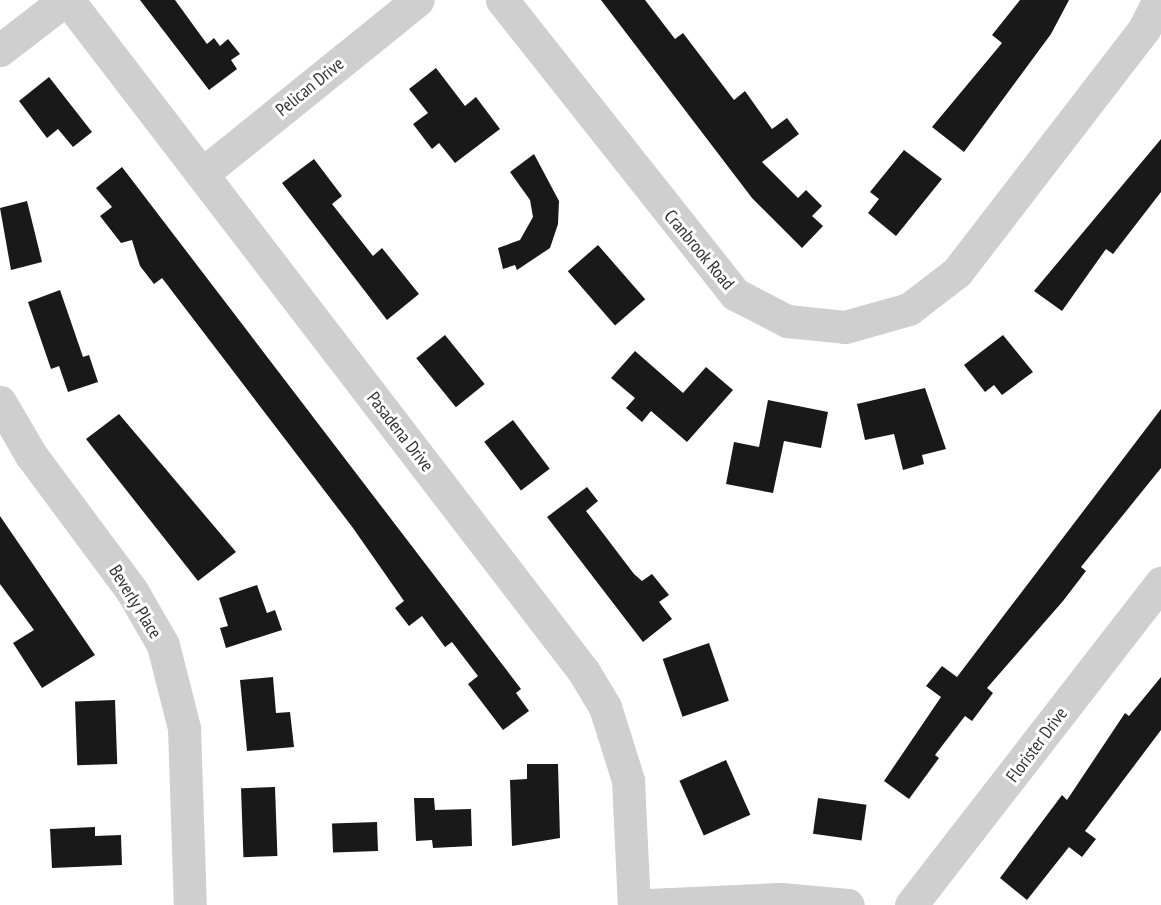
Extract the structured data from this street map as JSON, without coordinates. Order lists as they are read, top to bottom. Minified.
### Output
{"streets":{"street":["Pelican Drive","Cranbrook Road","Pasadena Drive","Beverly Place","Florister Drive"]},"crossings":[["Pelican Drive","Pasadena Drive"]]}
